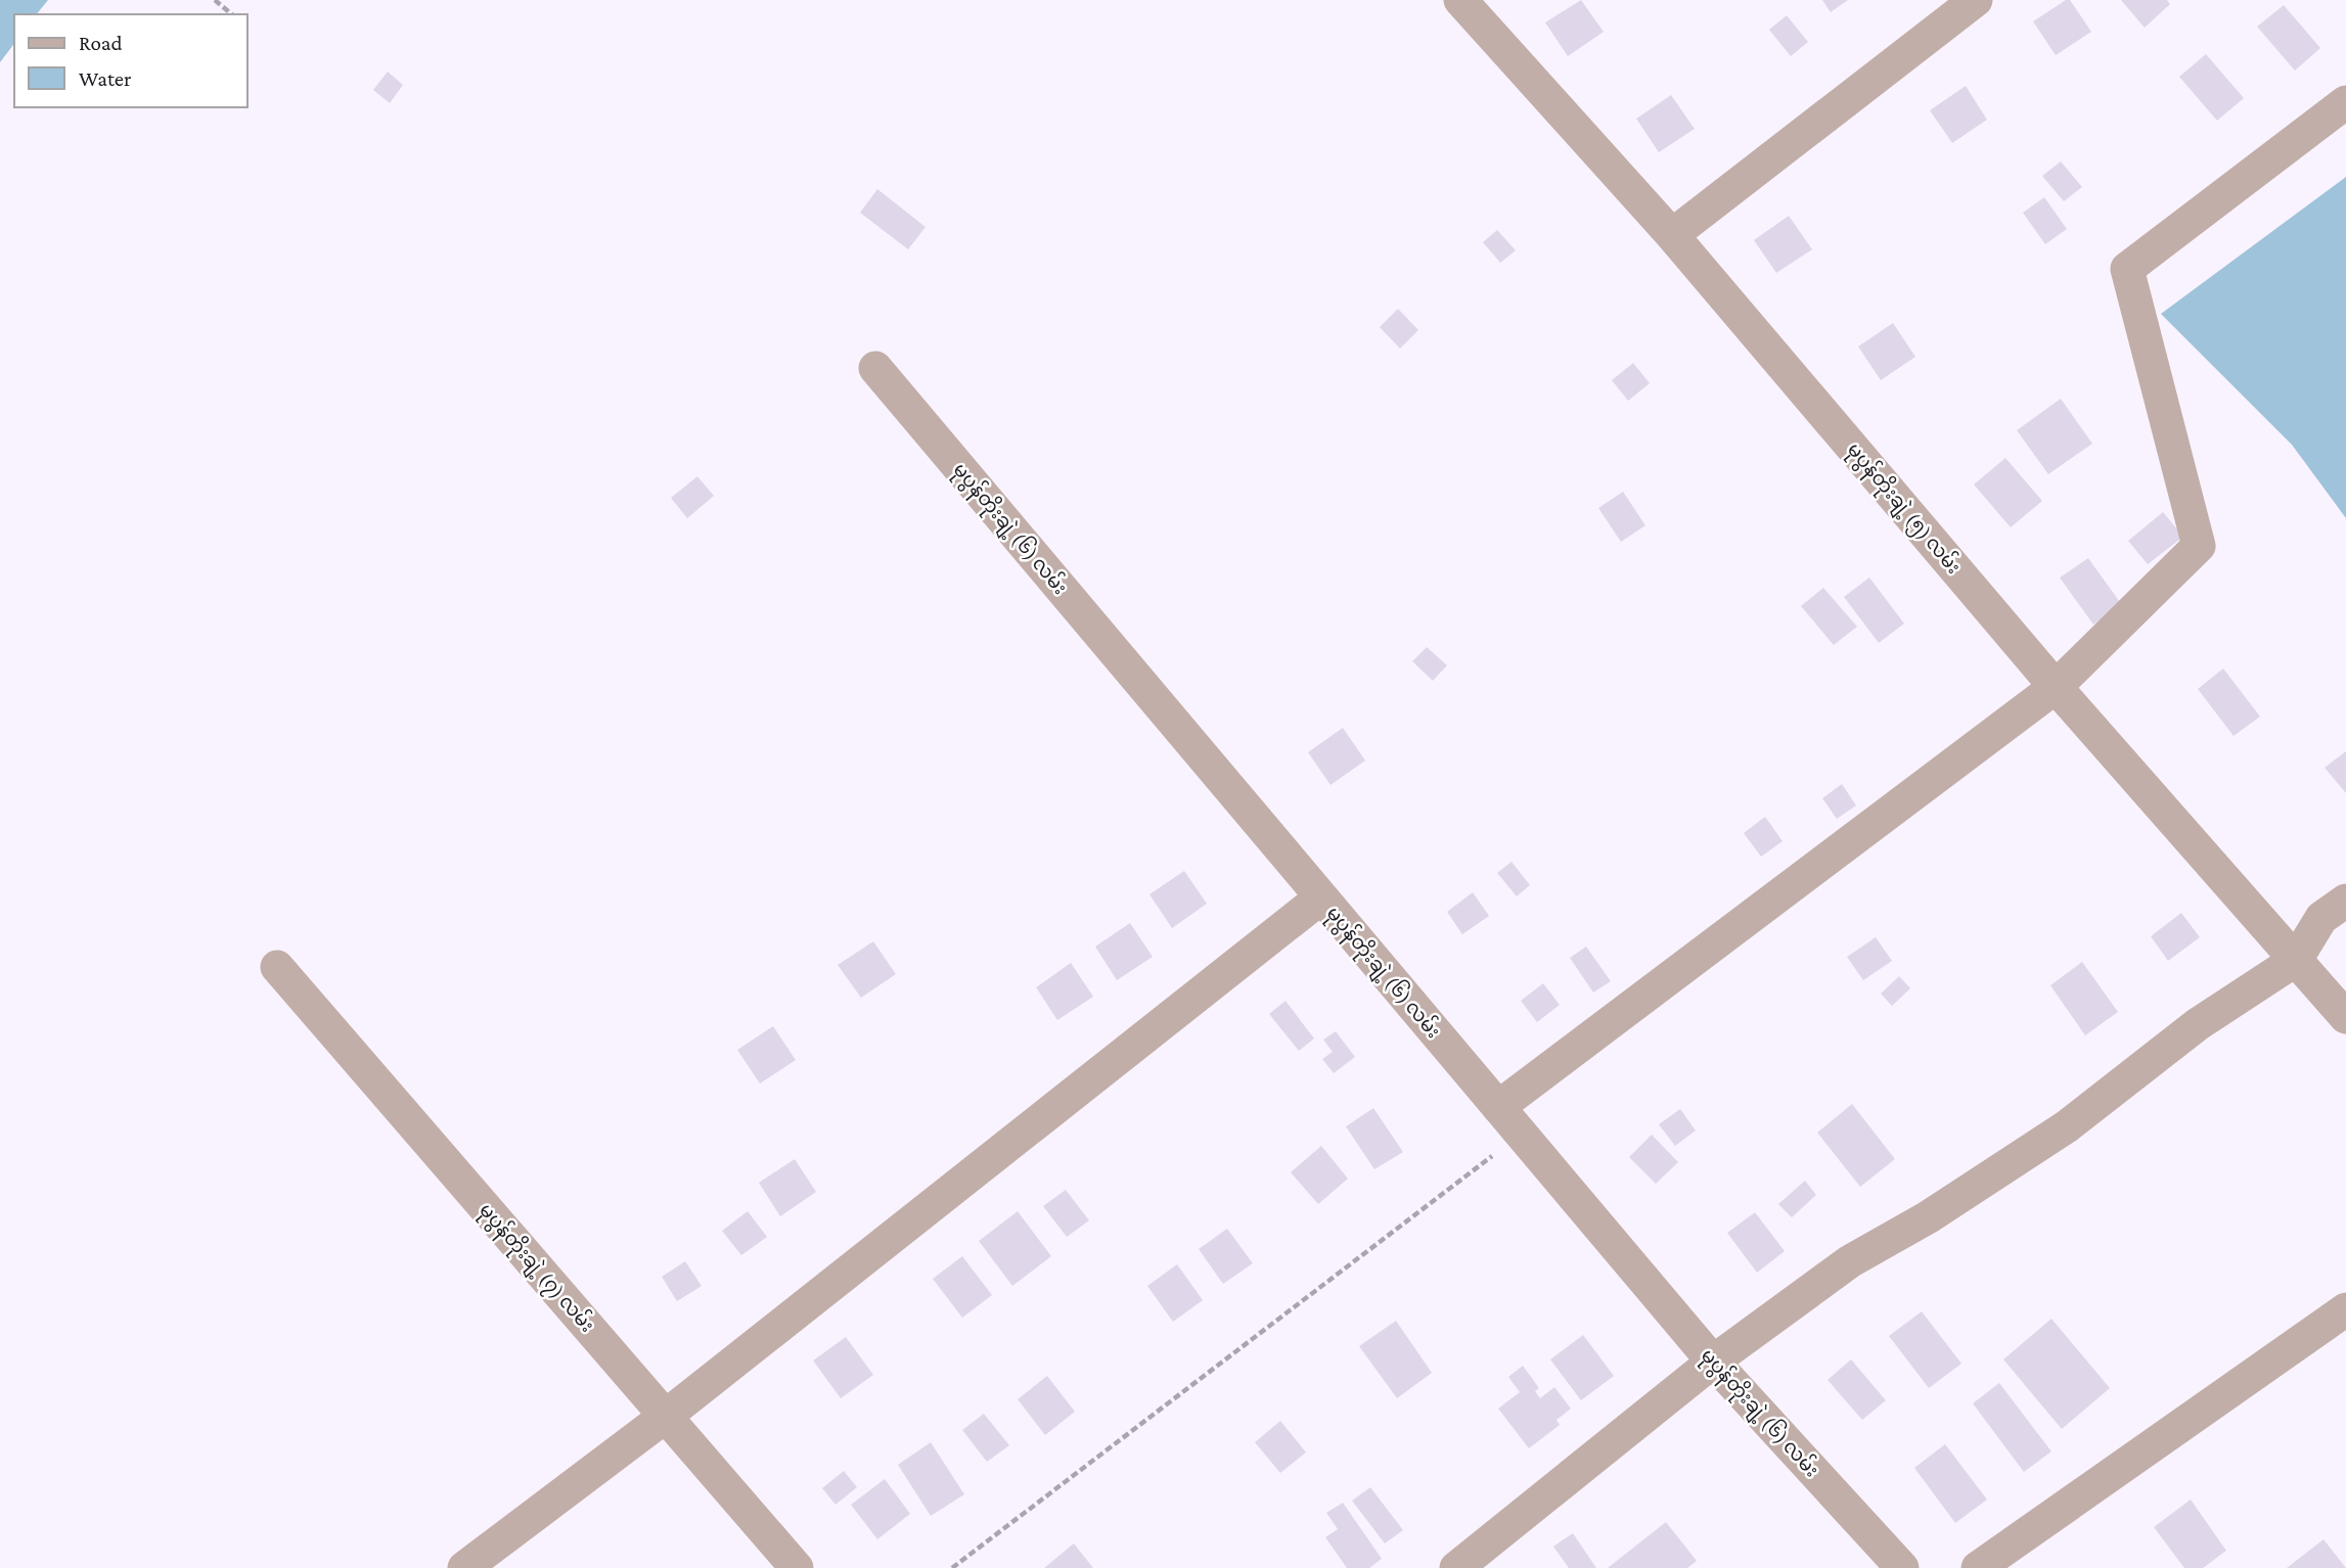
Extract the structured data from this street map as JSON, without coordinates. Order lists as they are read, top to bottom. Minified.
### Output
{"streets":{"street":["မုပွန်တိုးချဲ့ (၅) လမ်း","မုပွန်တိုးချဲ့ (၆) လမ်း","မုပွန်တိုးချဲ့ (၇) လမ်း"]},"legend":["Road","Water"]}
